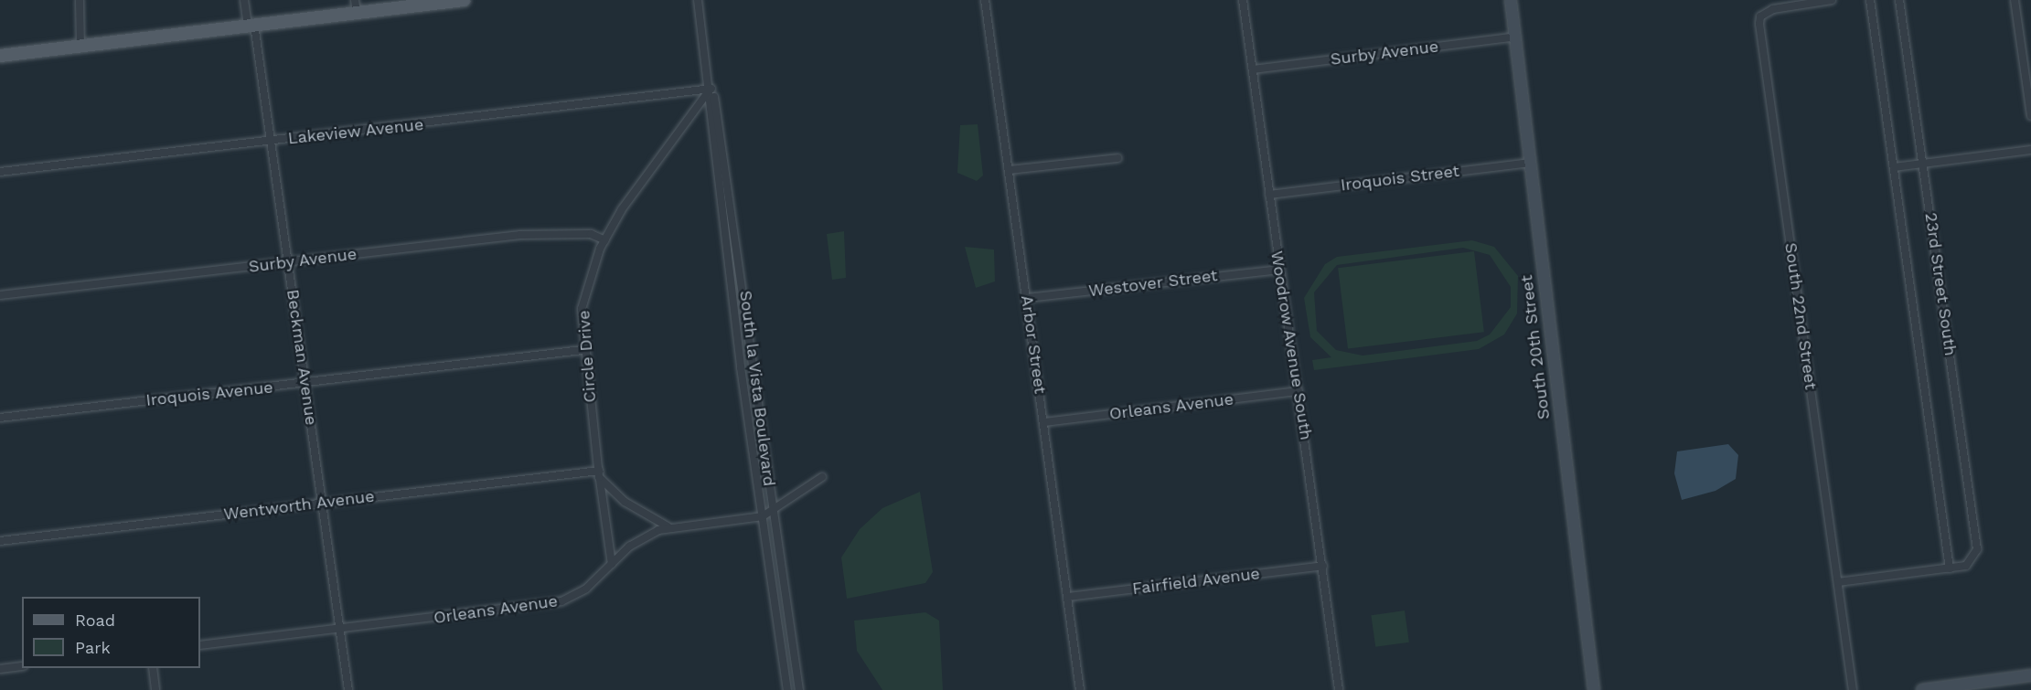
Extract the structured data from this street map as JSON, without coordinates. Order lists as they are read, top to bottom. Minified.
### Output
{"streets":{"main road":["South 20th Street"],"street":["Surby Avenue","Lakeview Avenue","Iroquois Street","Westover Street","23rd Street South","South 22nd Street","Arbor Street","Woodrow Avenue South","Circle Drive","Beckman Avenue","South la Vista Boulevard","Iroquois Avenue","Orleans Avenue","Wentworth Avenue","Fairfield Avenue"]},"crossings":[["Surby Avenue","Woodrow Avenue South"],["Surby Avenue","South 20th Street"],["Surby Avenue","Circle Drive"],["Surby Avenue","Beckman Avenue"],["Lakeview Avenue","Circle Drive"],["Lakeview Avenue","Beckman Avenue"],["Lakeview Avenue","South la Vista Boulevard"],["Iroquois Street","Woodrow Avenue South"],["Iroquois Street","South 20th Street"],["Westover Street","Arbor Street"],["Westover Street","Woodrow Avenue South"],["Arbor Street","Orleans Avenue"],["Arbor Street","Fairfield Avenue"],["Woodrow Avenue South","Orleans Avenue"],["Woodrow Avenue South","Fairfield Avenue"],["Circle Drive","South la Vista Boulevard"],["Circle Drive","Iroquois Avenue"],["Circle Drive","Orleans Avenue"],["Circle Drive","Wentworth Avenue"],["Beckman Avenue","Iroquois Avenue"],["Beckman Avenue","Orleans Avenue"],["Beckman Avenue","Wentworth Avenue"],["South la Vista Boulevard","Orleans Avenue"]],"legend":["Road","Park"]}
